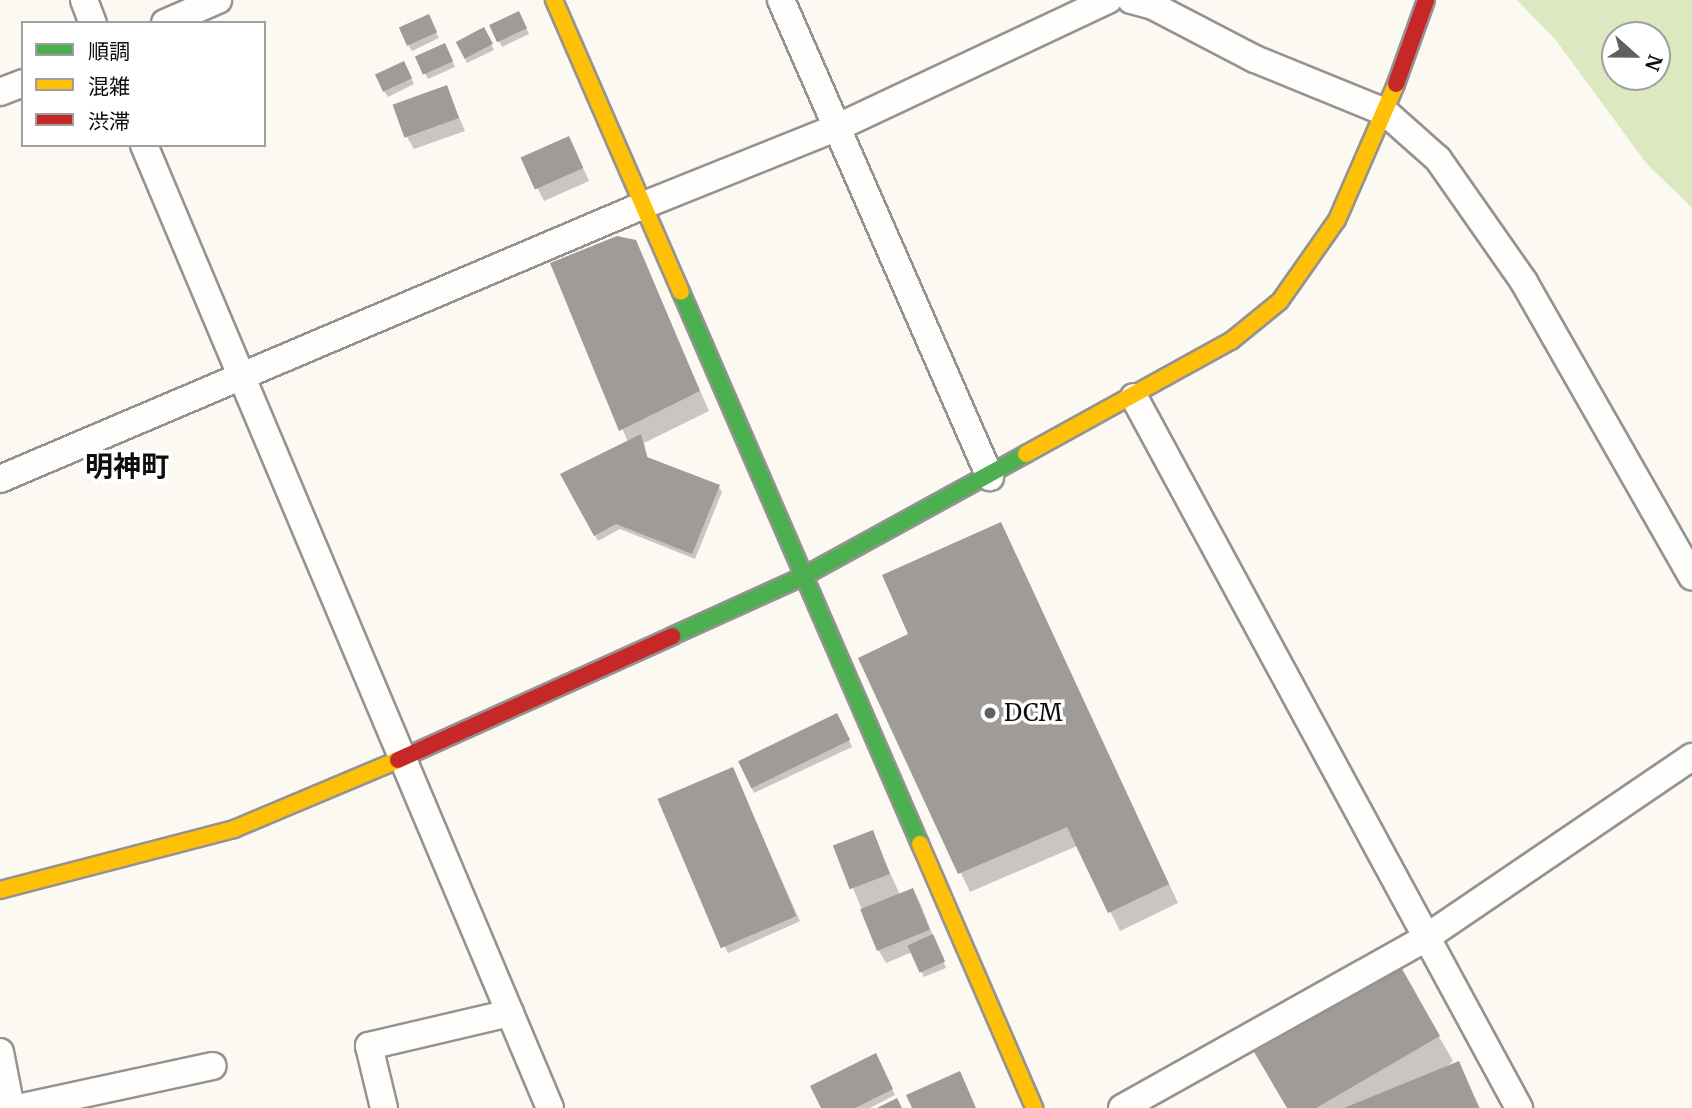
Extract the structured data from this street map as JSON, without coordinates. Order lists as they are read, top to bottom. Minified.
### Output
{"districts":["明神町"],"places":["DCM"],"legend":["順調","混雑","渋滞"],"north":"right"}
